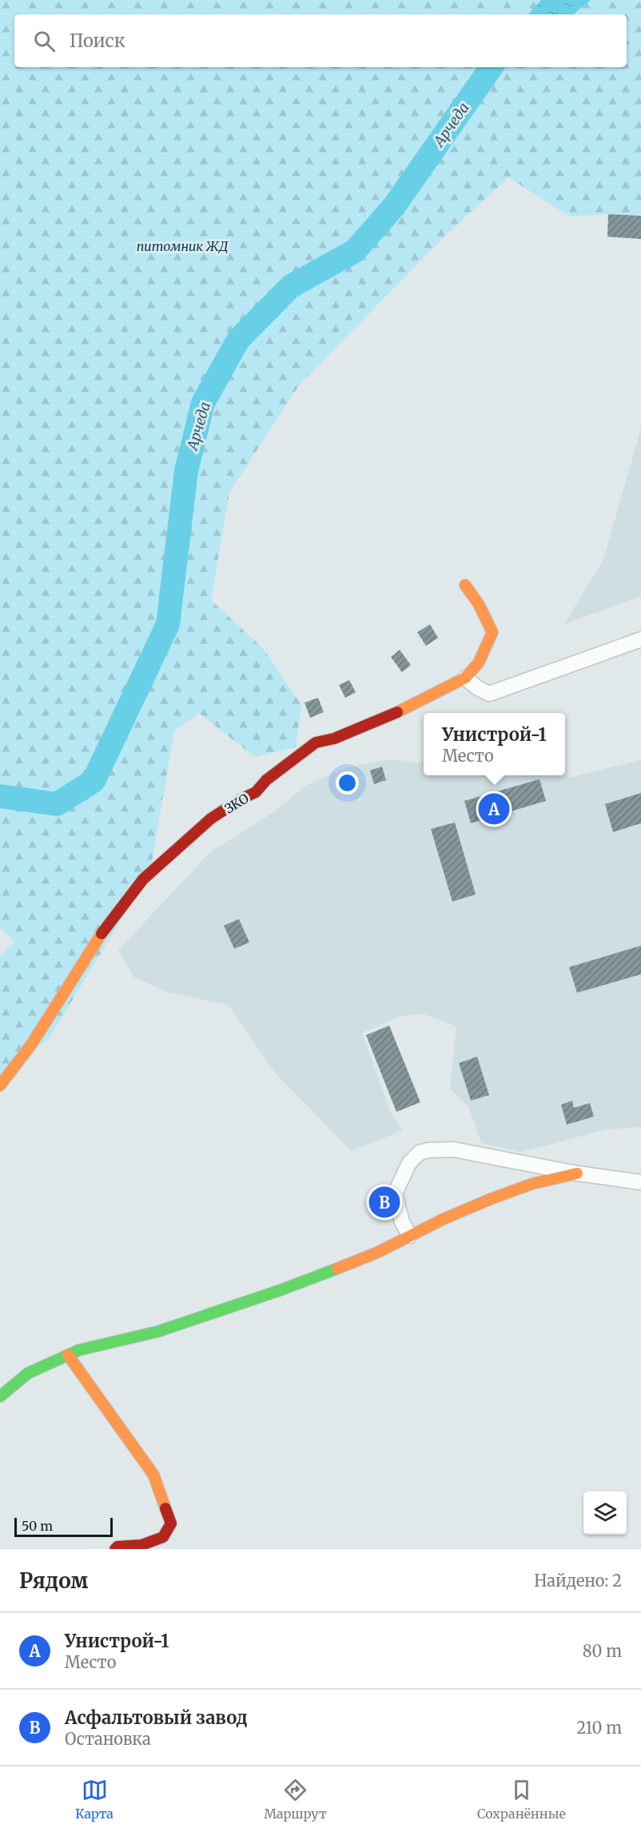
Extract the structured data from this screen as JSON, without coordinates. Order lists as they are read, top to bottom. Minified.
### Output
{"streets":{"street":["ЗКО"]},"water":["Арчеда"],"parks":["питомник ЖД"],"scale_bar":"50 m","page":{"search":"Поиск","popup":["Унистрой-1","Место"],"pins":["A","B"],"scale":"50 m","heading":["Рядом","Найдено: 2"],"list":[{"mark":"A","name":"Унистрой-1","note":"Место","value":"80 m"},{"mark":"B","name":"Асфальтовый завод","note":"Остановка","value":"210 m"}],"nav":["Карта","Маршрут","Сохранённые"]}}
